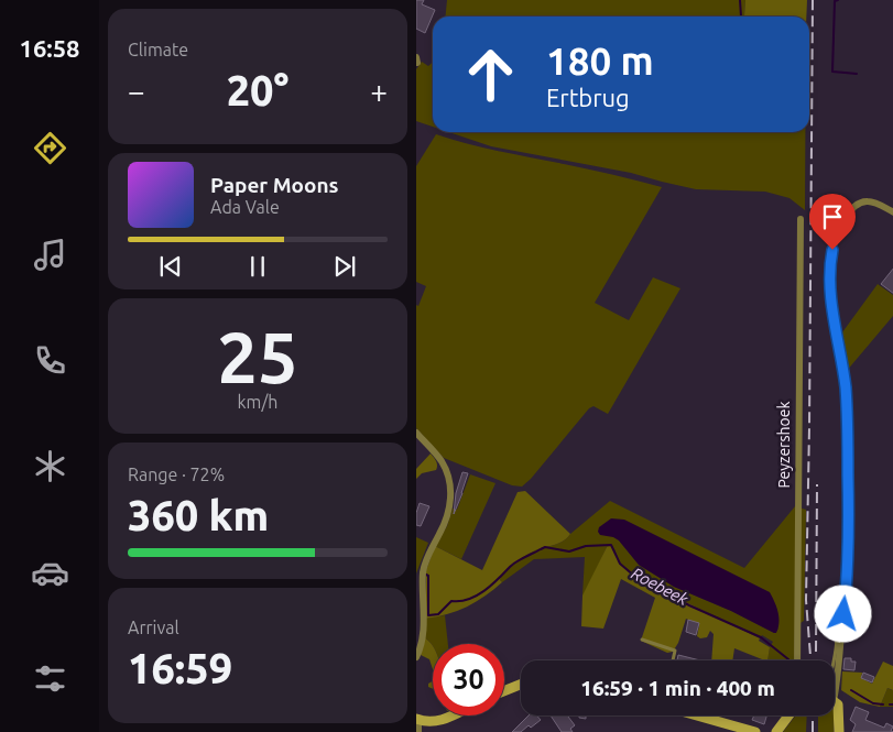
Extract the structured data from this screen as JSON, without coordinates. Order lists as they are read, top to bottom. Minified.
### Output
{"streets":{"street":["Peyzershoek"]},"water":["Roebeek"],"page":{"tabs":"16:58","tile":["Climate",["25","km/h"],["Range · 72%","360 km"],["Arrival","16:59"]],"turn":["180 m","Ertbrug"],"heat":["−","20°","+"],"song":["Paper Moons","Ada Vale"],"limit":"30","trip":"16:59 · 1 min · 400 m"}}
